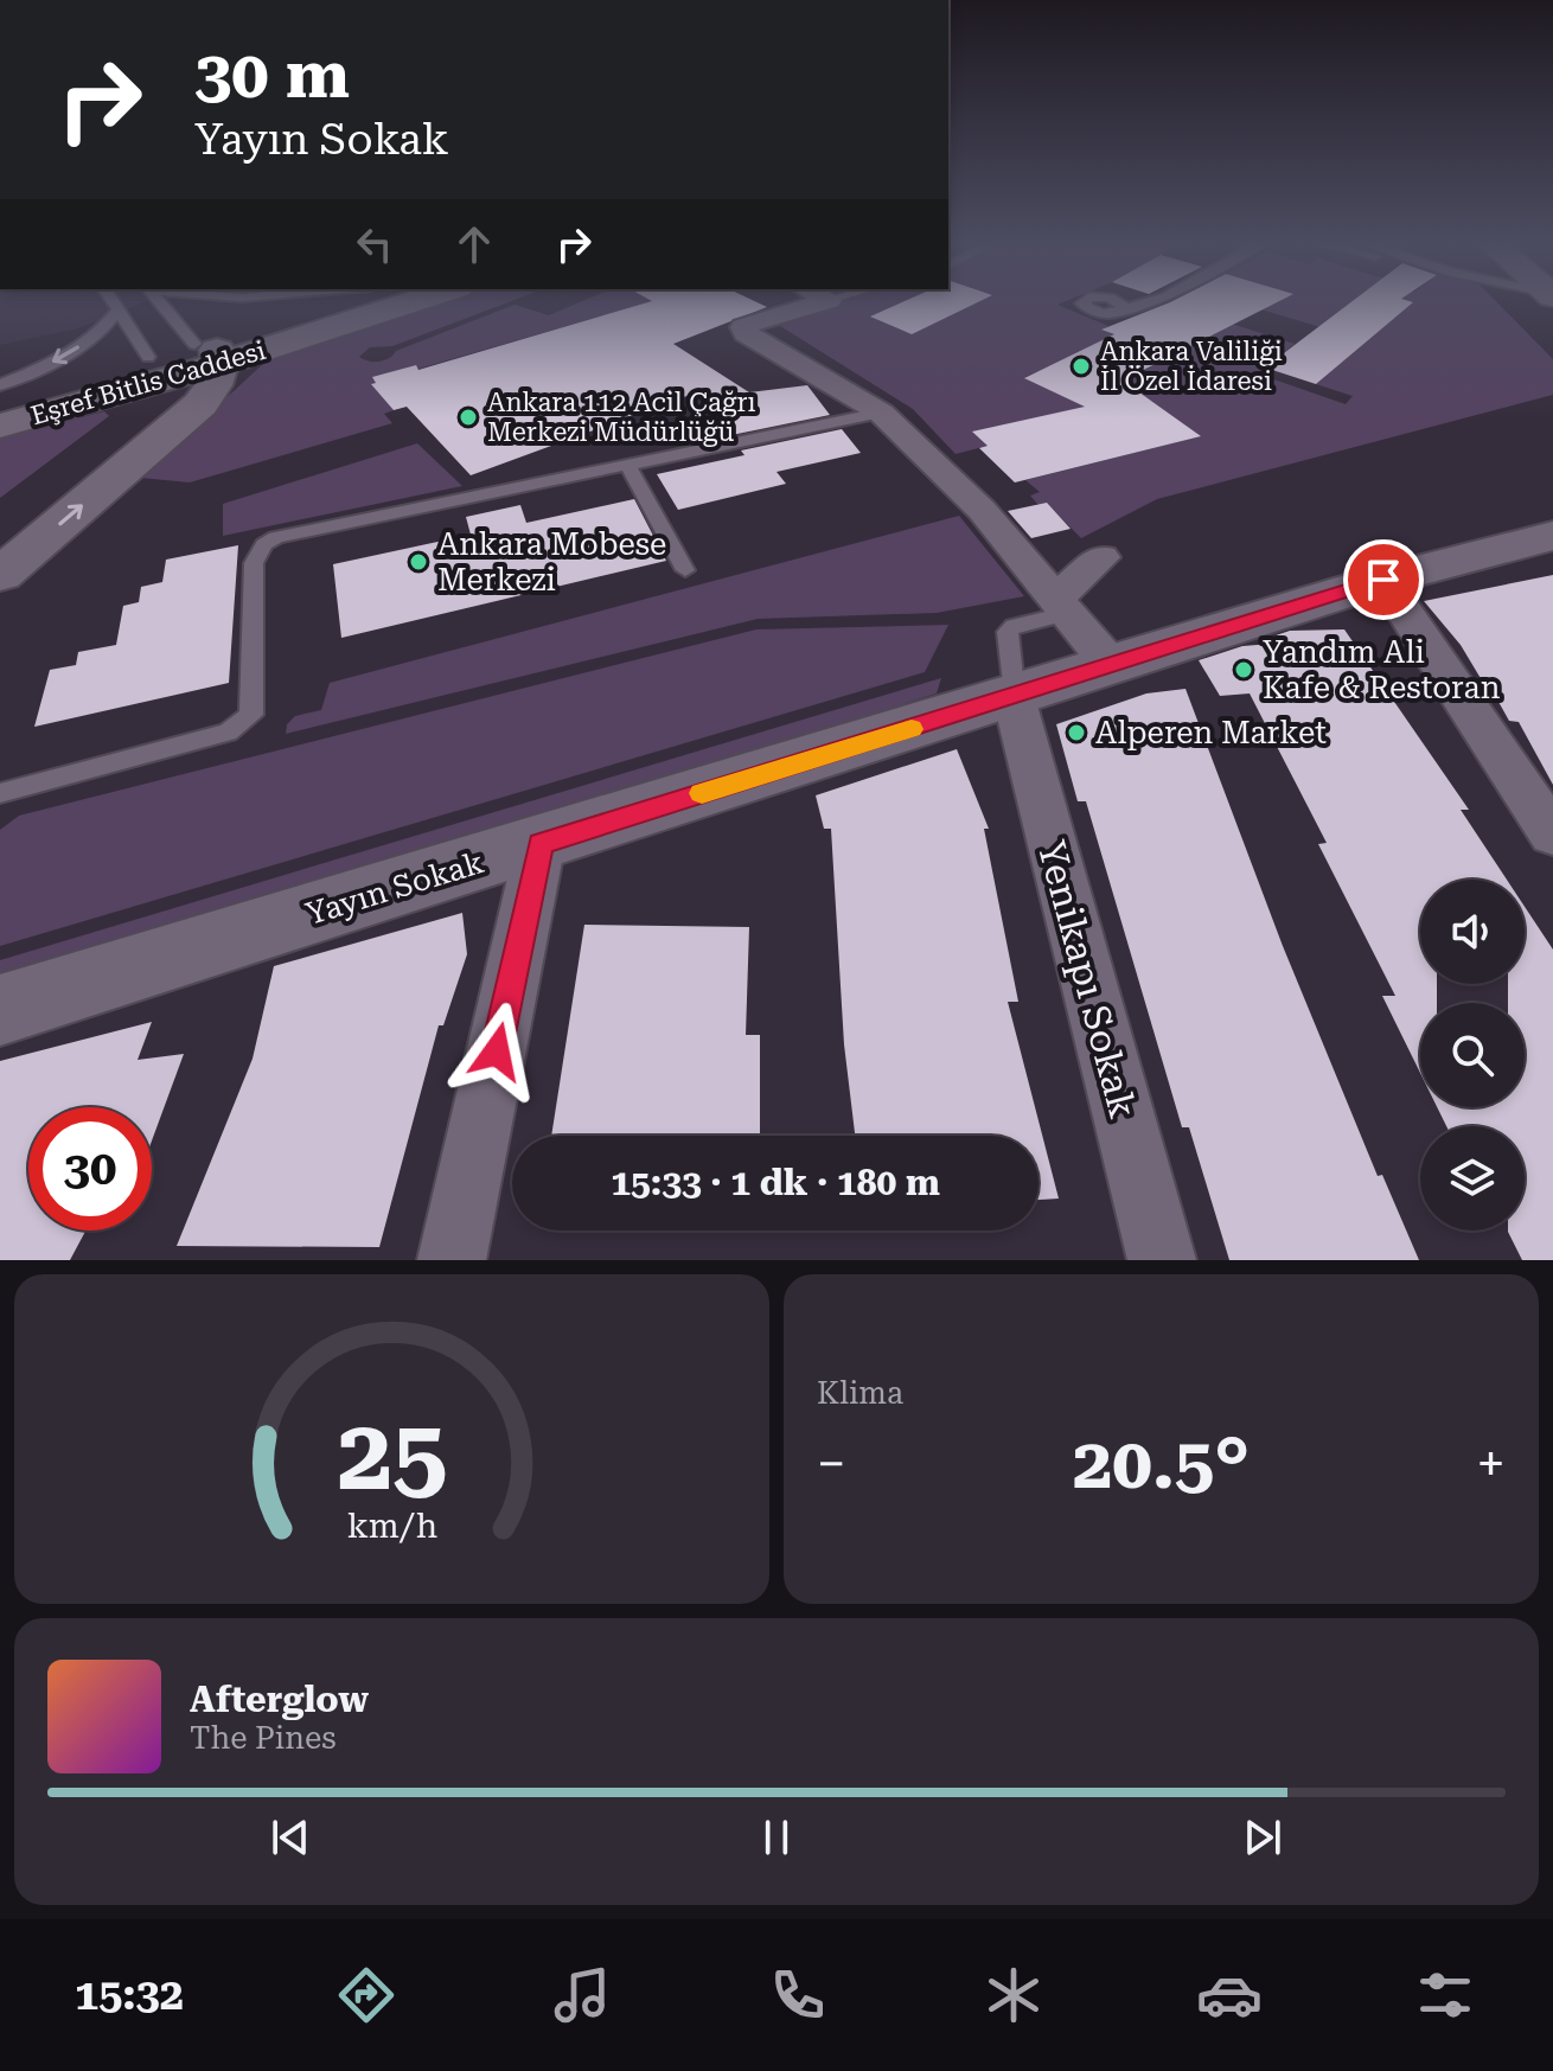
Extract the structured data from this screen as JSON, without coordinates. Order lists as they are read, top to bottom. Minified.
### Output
{"streets":{"street":["Eşref Bitlis Caddesi","Yayın Sokak","Yenikapı Sokak"]},"crossings":[["Yayın Sokak","Yenikapı Sokak"]],"places":["Ankara Valiliği İl Özel İdaresi","Ankara 112 Acil Çağrı Merkezi Müdürlüğü","Ankara Mobese Merkezi","Yandım Ali Kafe & Restoran","Alperen Market"],"page":{"turn":["30 m","Yayın Sokak"],"limit":"30","trip":"15:33 · 1 dk · 180 m","tile":"Klima","heat":["−","20.5°","+"],"song":["Afterglow","The Pines"],"tabs":"15:32","gauge":["25","km/h"]}}
